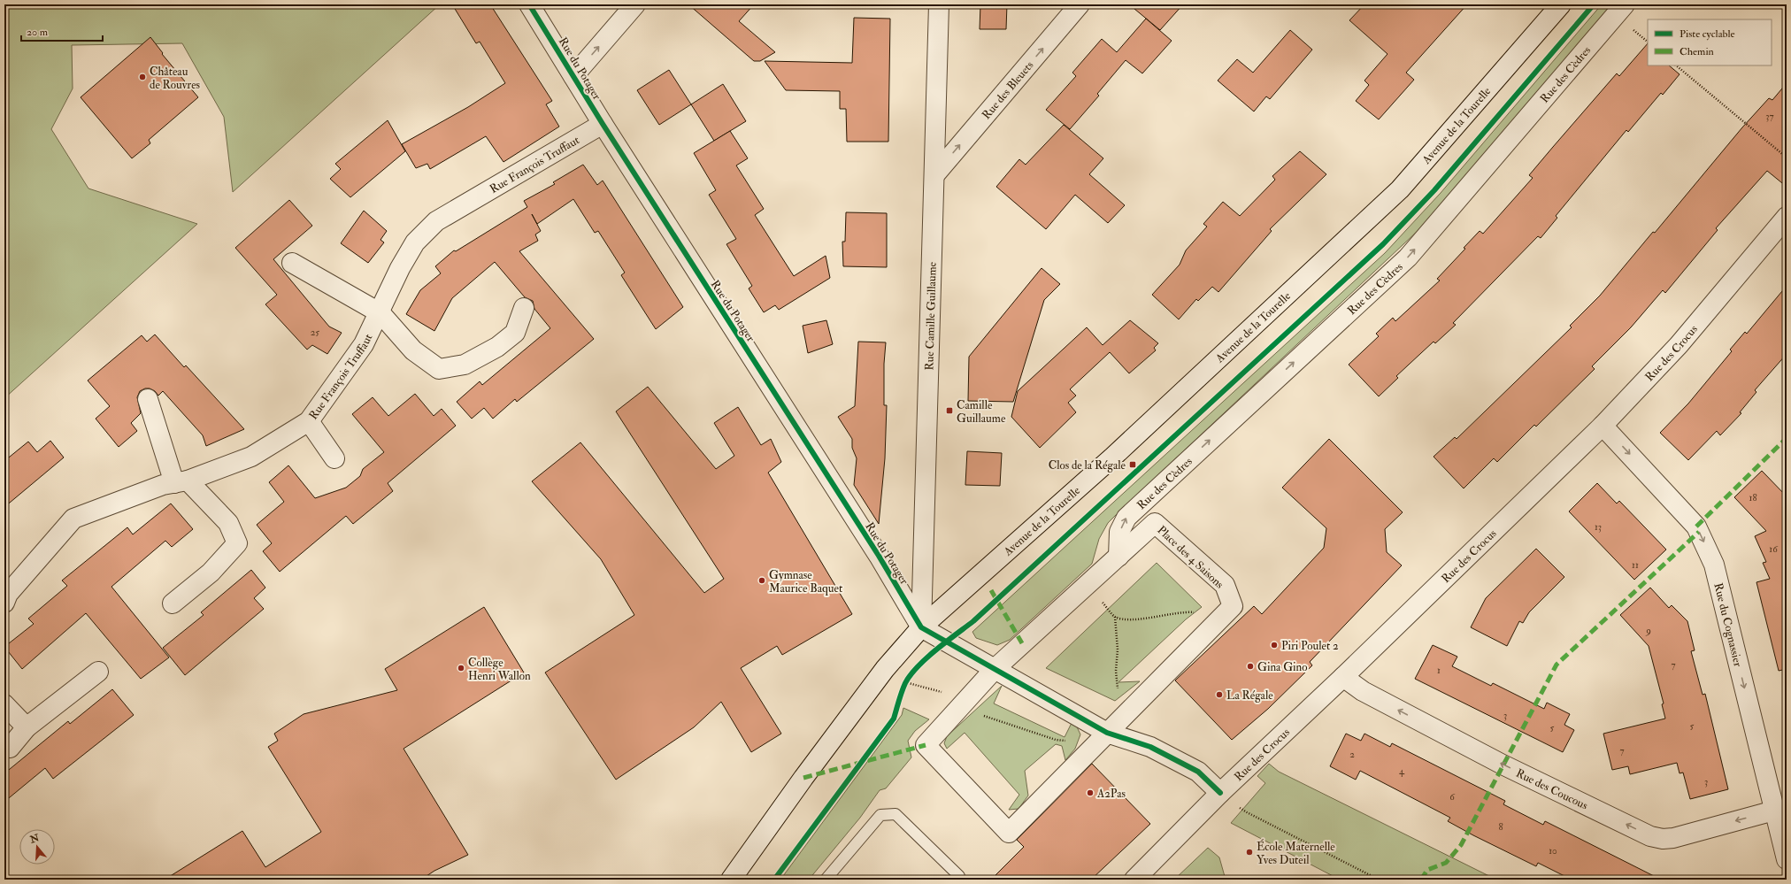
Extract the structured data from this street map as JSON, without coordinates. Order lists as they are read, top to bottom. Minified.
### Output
{"streets":{"street":["Rue du Potager","Rue des Cèdres","Rue des Bleuets","Avenue de la Tourelle","Rue François Truffaut","Rue Camille Guillaume","Rue des Crocus","Place des 4 Saisons","Rue du Cognassier","Rue des Coucous"]},"crossings":[["Rue du Potager","Avenue de la Tourelle"],["Rue du Potager","Rue François Truffaut"],["Rue du Potager","Rue Camille Guillaume"],["Rue des Cèdres","Place des 4 Saisons"],["Rue des Bleuets","Rue Camille Guillaume"],["Avenue de la Tourelle","Rue Camille Guillaume"],["Rue des Crocus","Rue du Cognassier"],["Rue des Crocus","Rue des Coucous"],["Rue du Cognassier","Rue des Coucous"]],"one_way":["Rue des Cèdres","Rue des Bleuets","Rue du Cognassier","Rue des Coucous"],"places":{"other":["Château de Rouvres","Gymnase Maurice Baquet","Piri Poulet 2","Gina Gino","Collège Henri Wallon","La Régale","A2Pas","École Maternelle Yves Duteil"],"transit":["Camille Guillaume","Clos de la Régale"]},"house_numbers":["37","25","18","13","16","11","9","7","1","3","5","5","7","2","4","3","6","8","10"],"legend":["Piste cyclable","Chemin"],"scale_bar":"20 m","north":"top"}
